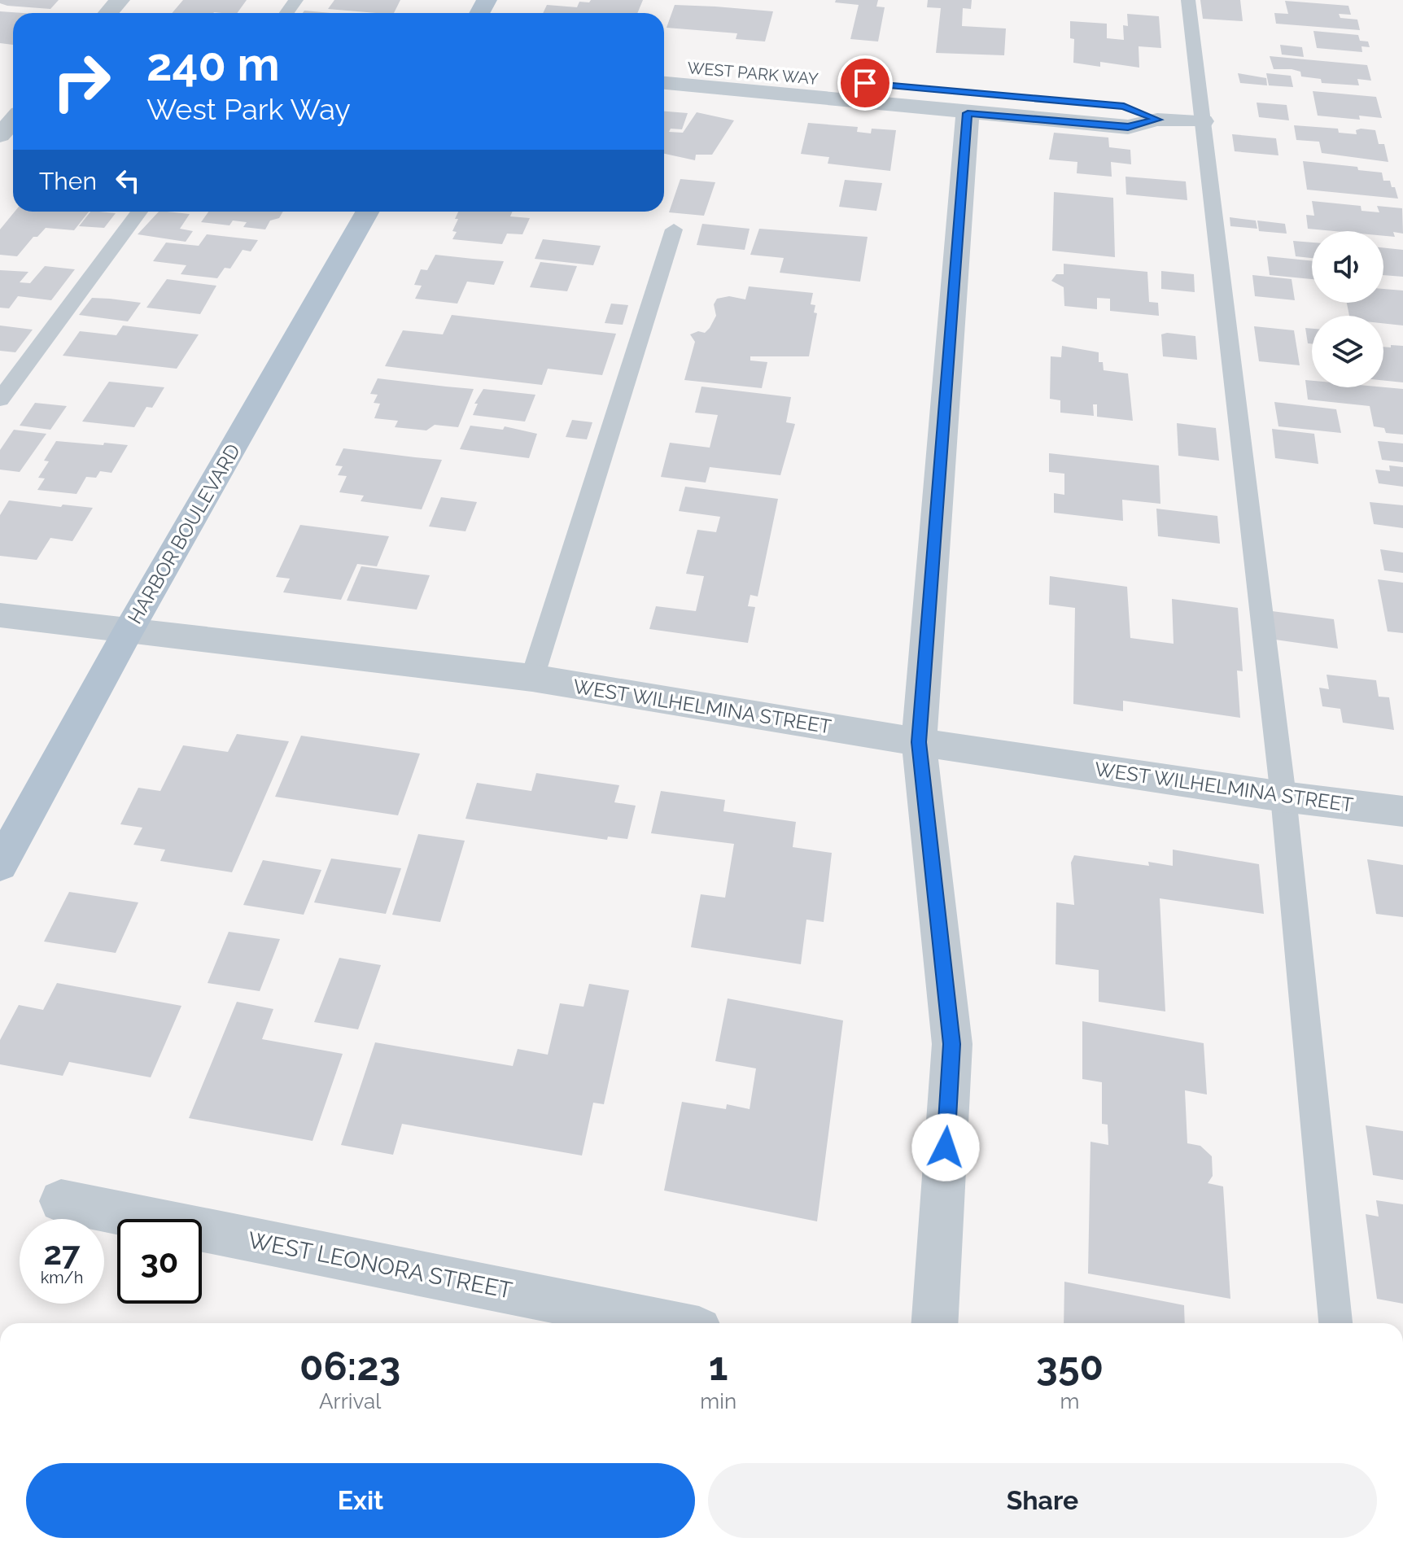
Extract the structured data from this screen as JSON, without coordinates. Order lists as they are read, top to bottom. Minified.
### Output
{"streets":{"main road":["HARBOR BOULEVARD"],"street":["WEST PARK WAY","WEST WILHELMINA STREET","WEST LEONORA STREET"]},"crossings":[["HARBOR BOULEVARD","WEST WILHELMINA STREET"]],"page":{"turn":["240 m","West Park Way"],"then":"Then","speed":"27 km/h","limit":"30","eta":["06:23","Arrival","1","min","350","m"],"buttons":["Exit","Share"]}}
